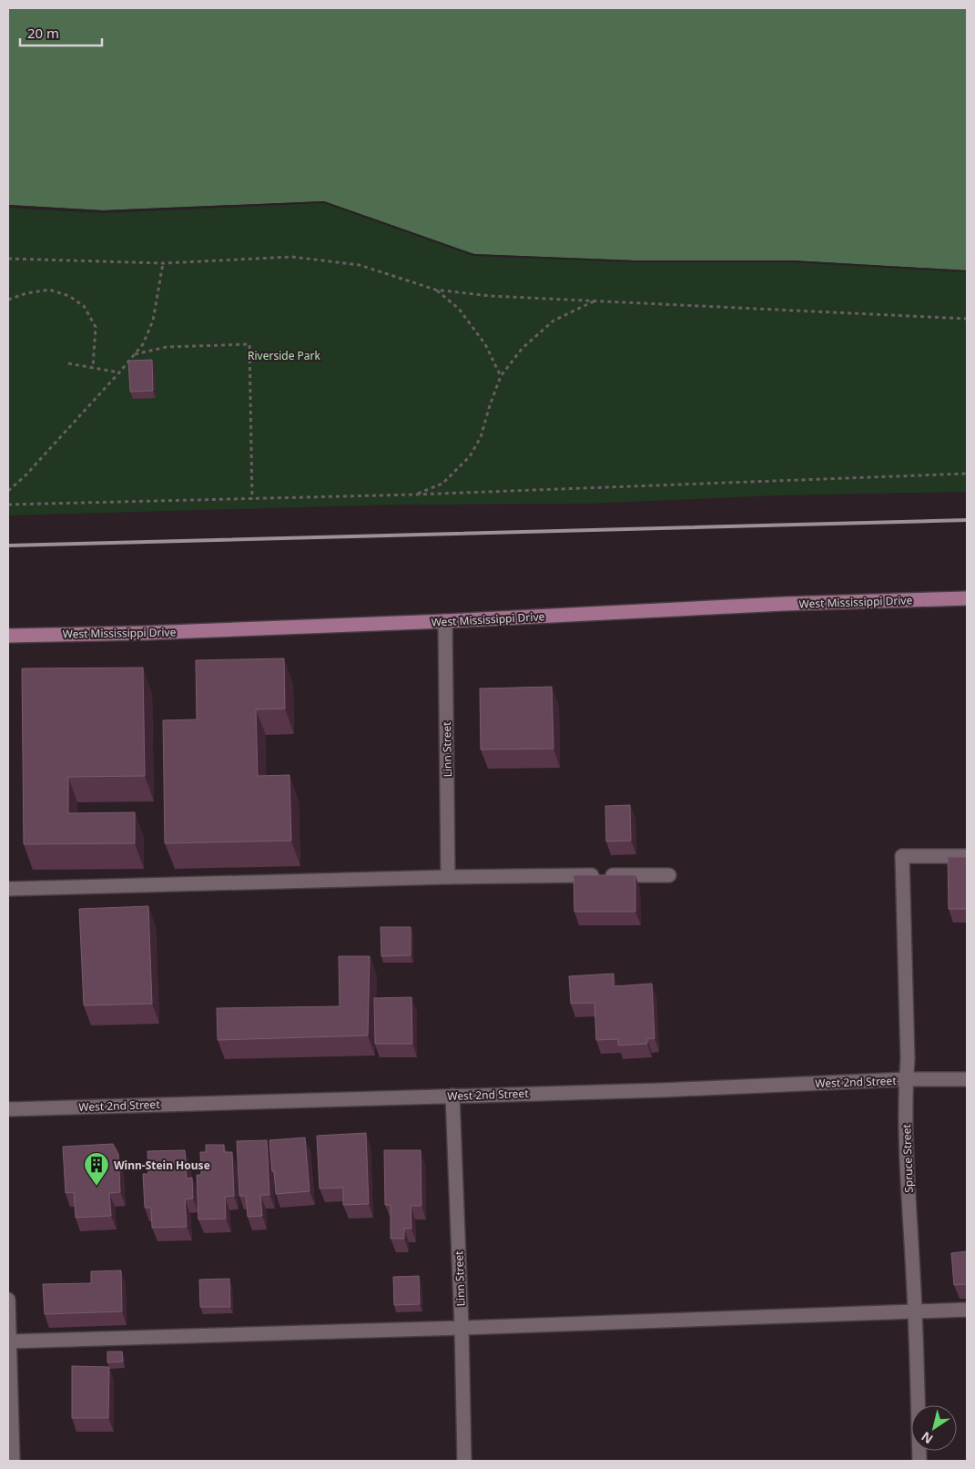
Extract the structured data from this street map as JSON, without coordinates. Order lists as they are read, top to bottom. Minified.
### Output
{"streets":{"main road":["West Mississippi Drive"],"street":["Linn Street","West 2nd Street","Spruce Street"]},"crossings":[["West Mississippi Drive","Linn Street"],["Linn Street","West 2nd Street"],["West 2nd Street","Spruce Street"]],"parks":["Riverside Park"],"places":{"building":["Winn-Stein House"]},"scale_bar":"20 m","north":"bottom left"}
